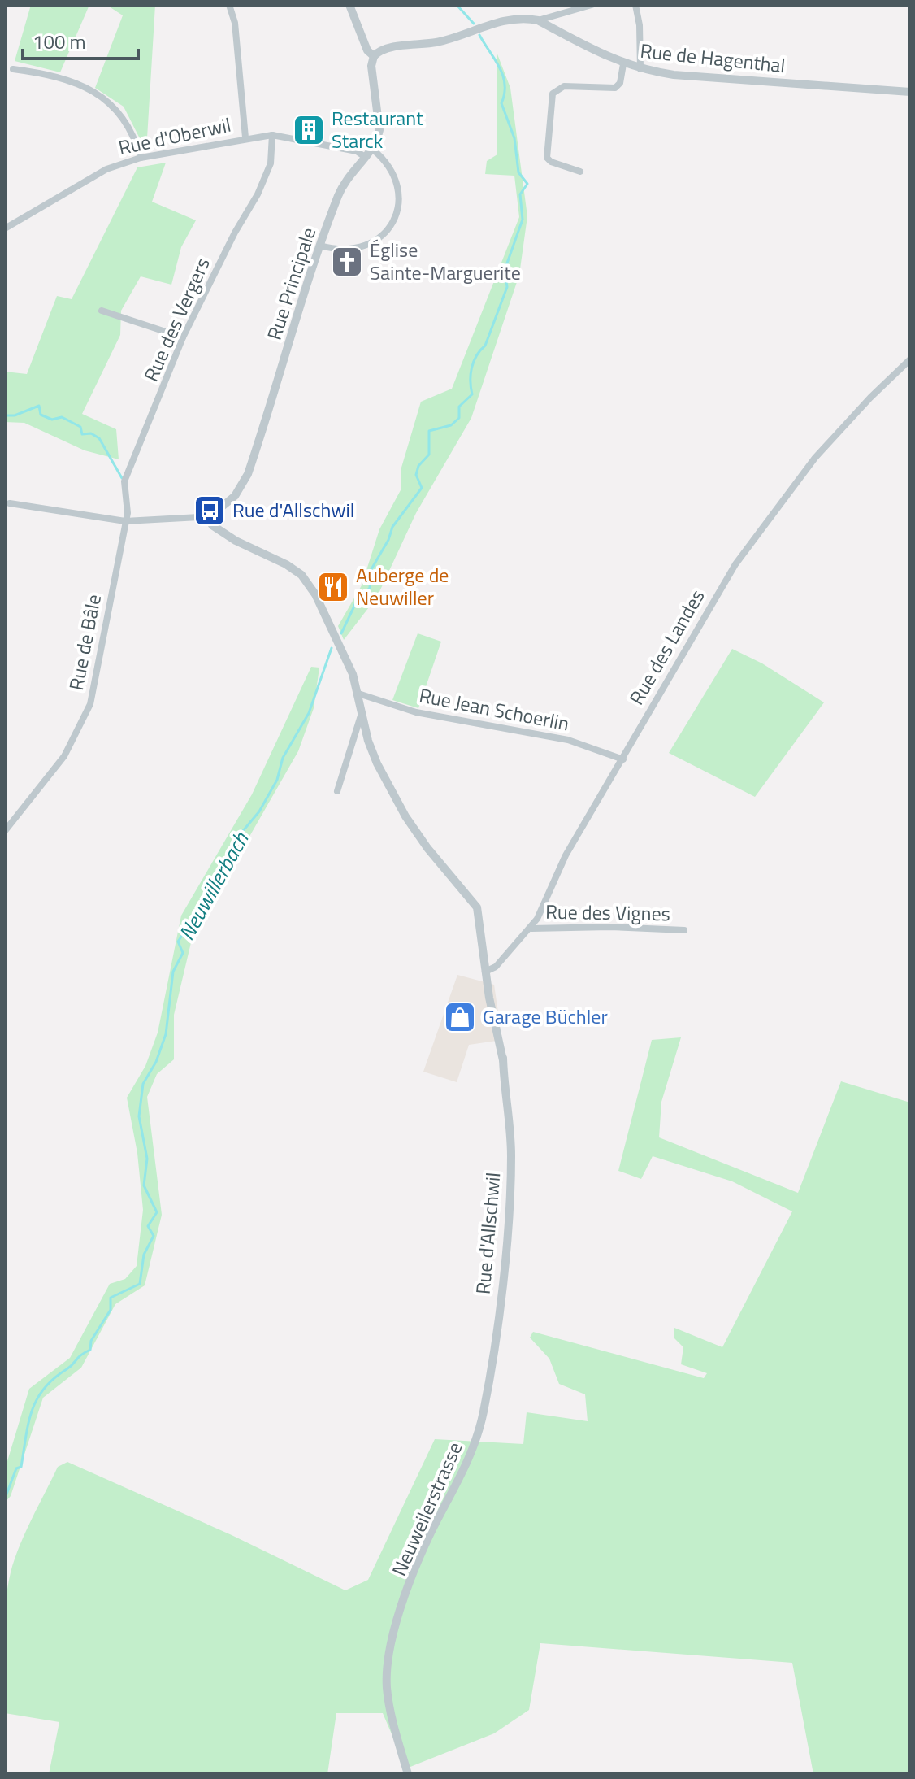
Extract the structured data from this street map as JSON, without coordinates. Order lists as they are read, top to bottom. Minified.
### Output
{"streets":{"street":["Rue de Hagenthal","Rue d'Oberwil","Rue Principale","Rue des Vergers","Rue de Bâle","Rue des Landes","Rue Jean Schoerlin","Rue des Vignes","Rue d'Allschwil","Neuweilerstrasse"]},"crossings":[["Rue d'Oberwil","Rue Principale"],["Rue d'Oberwil","Rue des Vergers"],["Rue Principale","Rue d'Allschwil"],["Rue des Vergers","Rue de Bâle"],["Rue des Landes","Rue Jean Schoerlin"],["Rue des Landes","Rue des Vignes"],["Rue des Landes","Rue d'Allschwil"],["Rue Jean Schoerlin","Rue d'Allschwil"],["Rue d'Allschwil","Neuweilerstrasse"]],"water":["Neuwillerbach"],"places":{"building":["Restaurant Starck"],"church":["Église Sainte-Marguerite"],"bus stop":["Rue d'Allschwil"],"restaurant":["Auberge de Neuwiller"],"shop":["Garage Büchler"]},"scale_bar":"100 m"}
